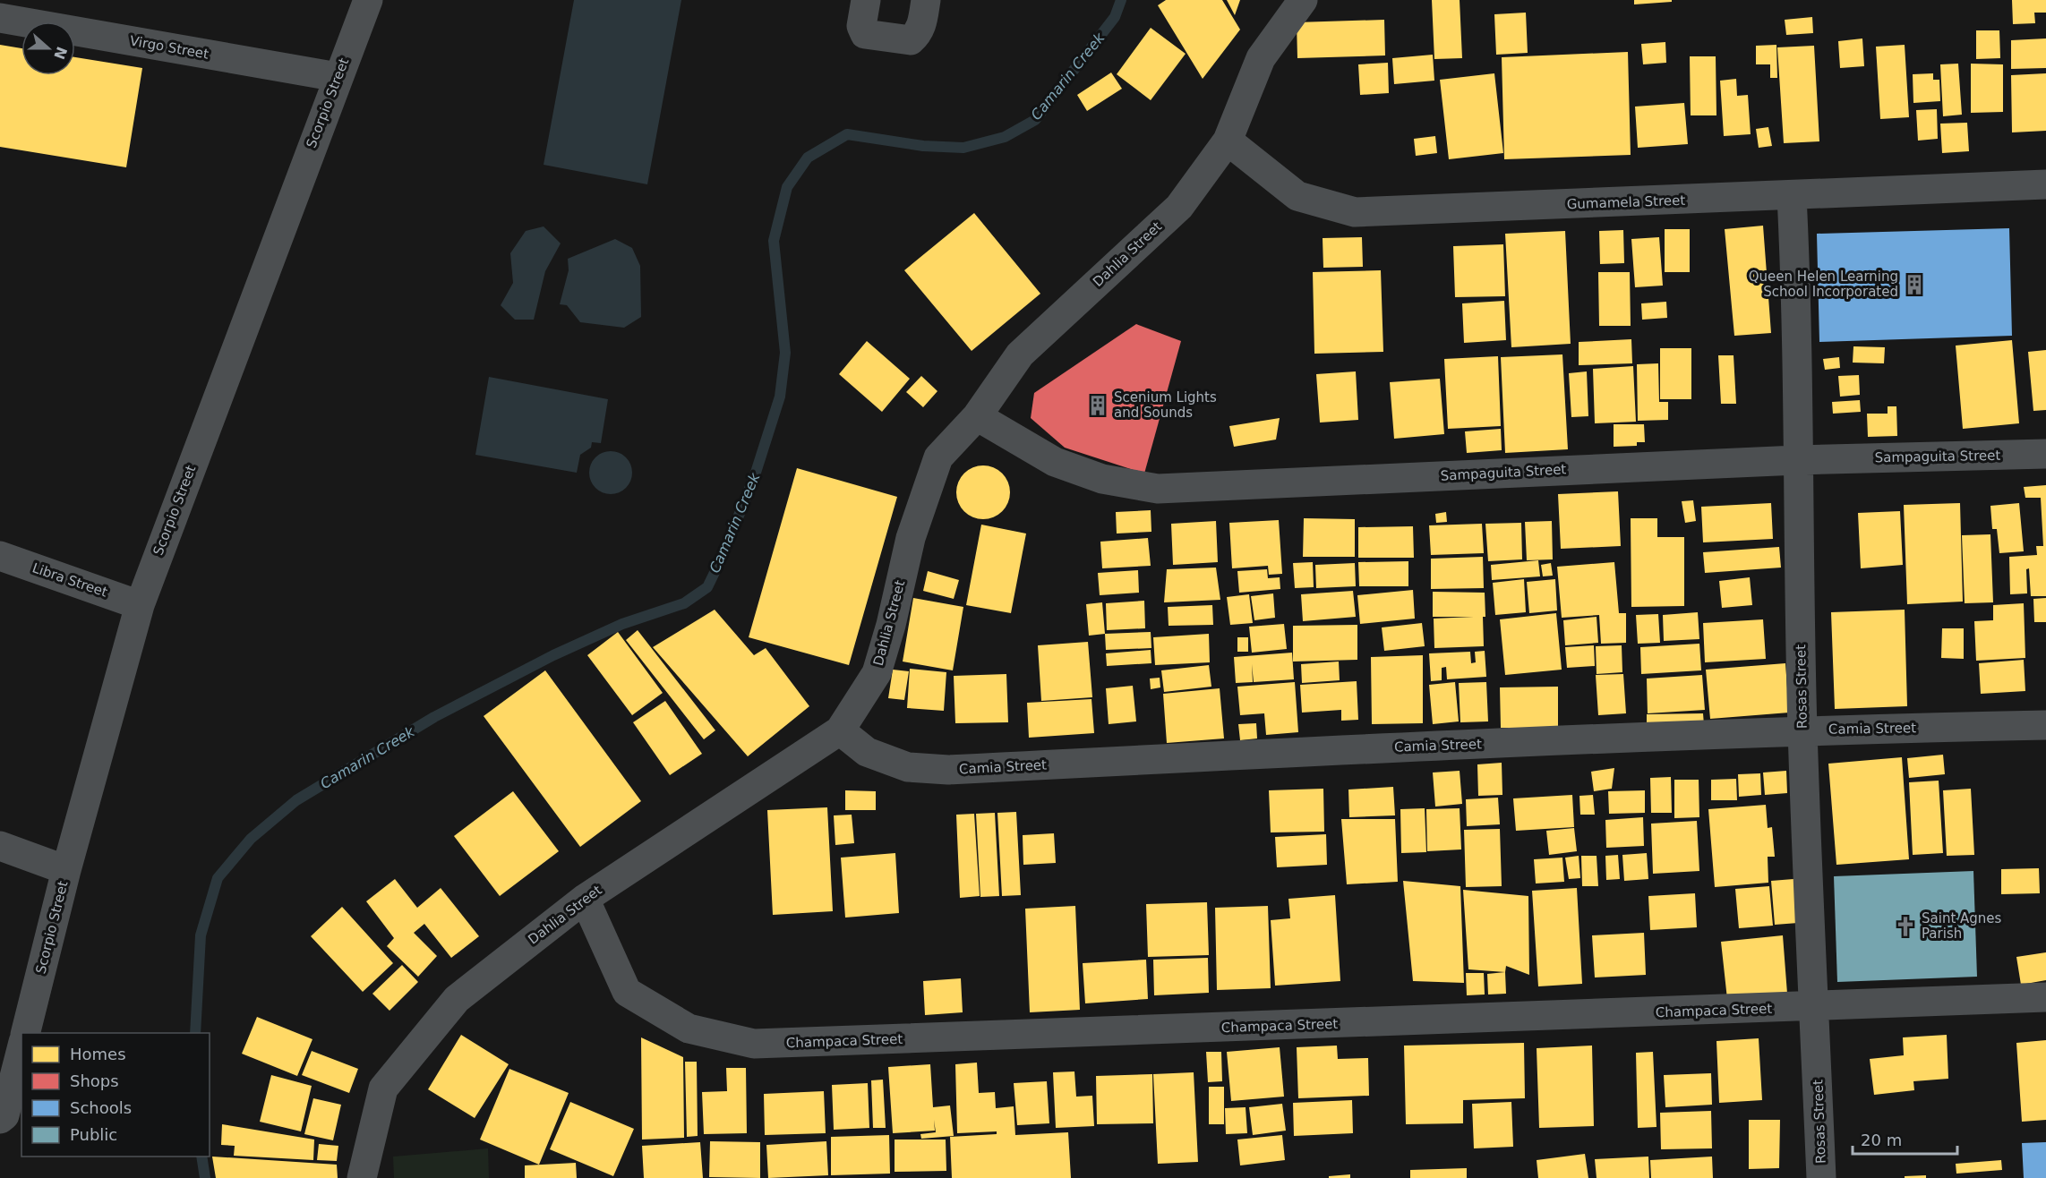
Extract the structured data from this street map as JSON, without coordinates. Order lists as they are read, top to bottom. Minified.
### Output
{"streets":{"street":["Virgo Street","Scorpio Street","Gumamela Street","Dahlia Street","Sampaguita Street","Libra Street","Rosas Street","Camia Street","Champaca Street"]},"crossings":[["Virgo Street","Scorpio Street"],["Scorpio Street","Libra Street"],["Gumamela Street","Dahlia Street"],["Gumamela Street","Rosas Street"],["Dahlia Street","Sampaguita Street"],["Dahlia Street","Camia Street"],["Dahlia Street","Champaca Street"],["Sampaguita Street","Rosas Street"],["Rosas Street","Camia Street"],["Rosas Street","Champaca Street"]],"water":["Camarin Creek"],"places":{"building":["Queen Helen Learning School Incorporated","Scenium Lights and Sounds"],"church":["Saint Agnes Parish"]},"legend":["Homes","Shops","Schools","Public"],"scale_bar":"20 m","north":"right"}
